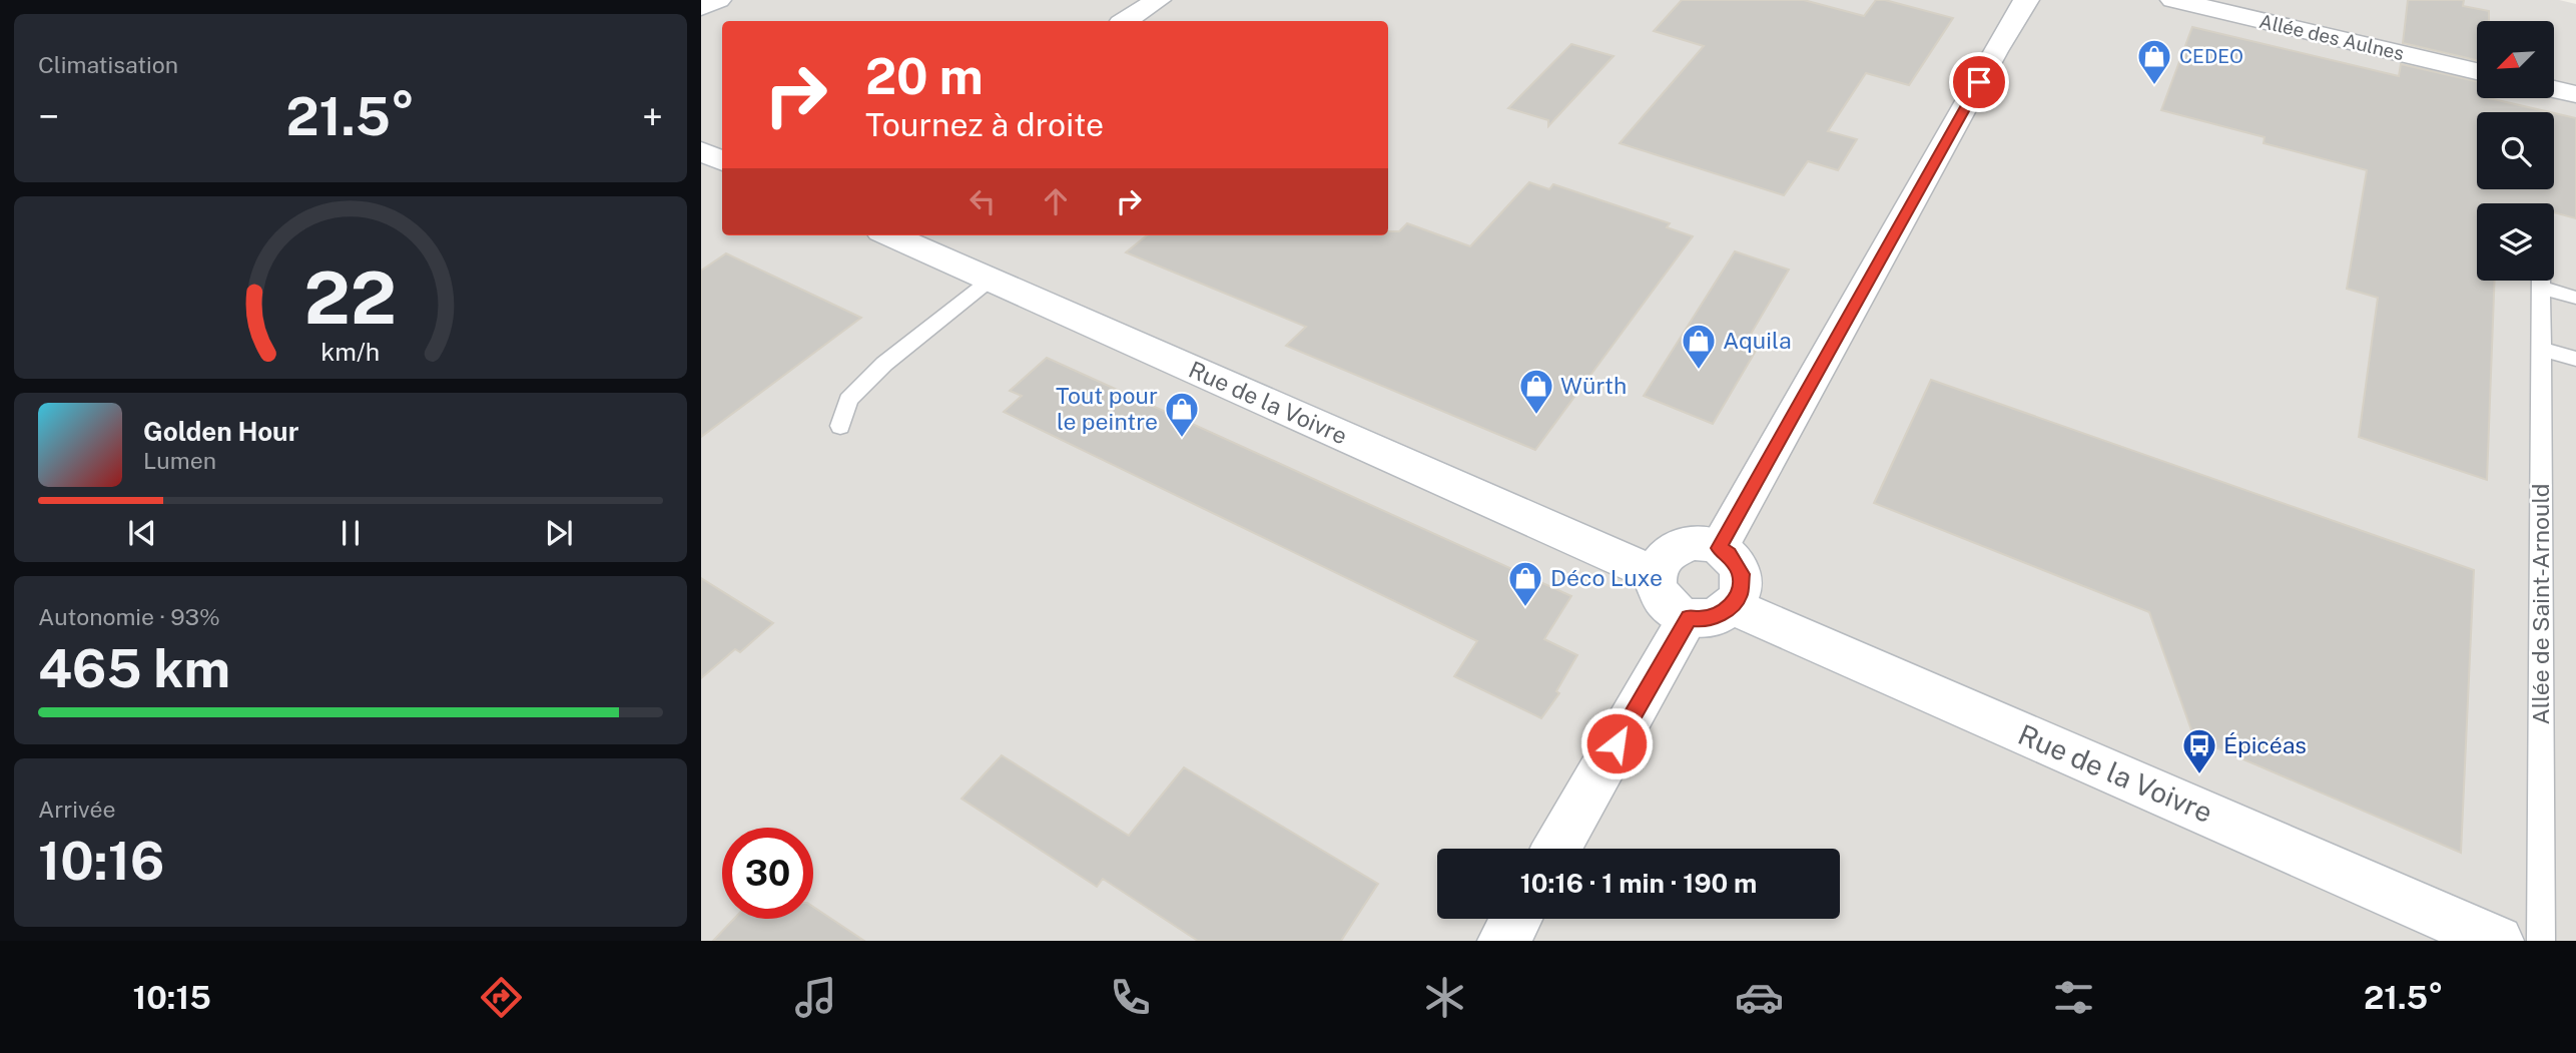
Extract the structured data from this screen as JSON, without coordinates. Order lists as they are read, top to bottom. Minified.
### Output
{"streets":{"street":["Allée des Aulnes","Rue de la Voivre"],"lane":["Allée de Saint-Arnould"]},"places":{"shop":["CEDEO","Aquila","Würth","Tout pour le peintre","Déco Luxe"],"bus stop":["Épicéas"]},"north":"bottom left","page":{"tile":["Climatisation",["Autonomie · 93%","465 km"],["Arrivée","10:16"]],"turn":["20 m","Tournez à droite"],"heat":["−","21.5°","+"],"song":["Golden Hour","Lumen"],"limit":"30","trip":"10:16 · 1 min · 190 m","tabs":["10:15","21.5°"],"gauge":["22","km/h"]}}
